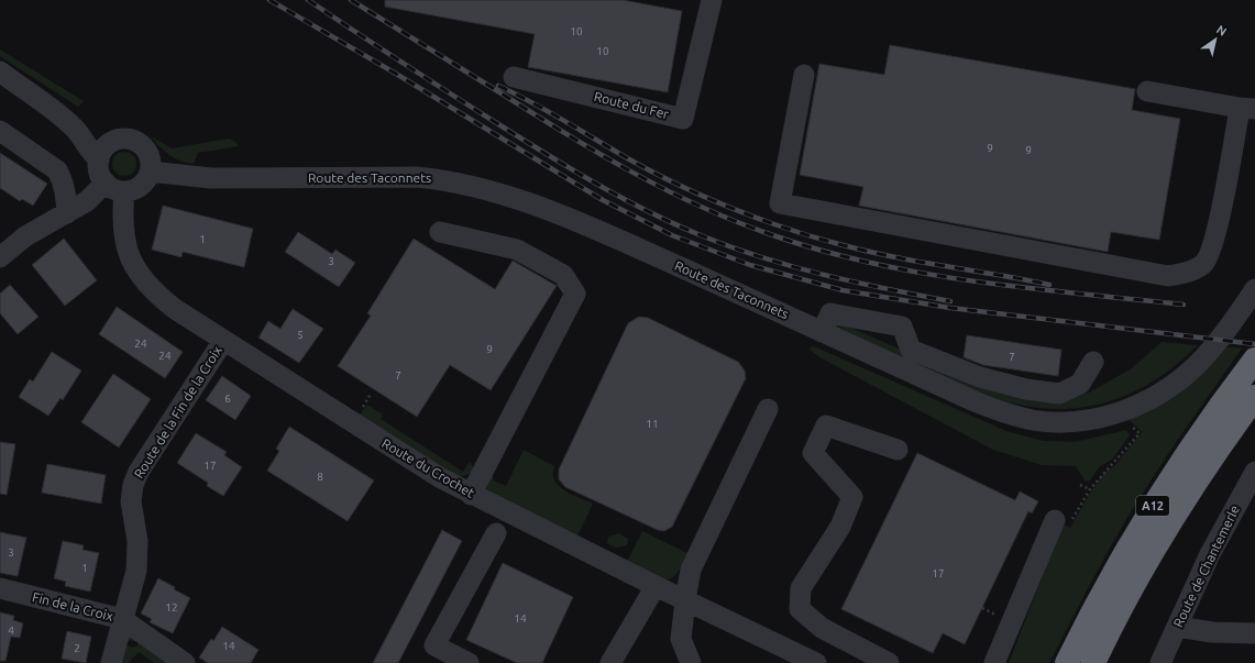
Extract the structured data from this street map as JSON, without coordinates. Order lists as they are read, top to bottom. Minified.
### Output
{"streets":{"highway":["A12"],"street":["Route du Fer","Route des Taconnets","Route de la Fin de la Croix","Route du Crochet","Route de Chantemerle","Fin de la Croix"]},"crossings":[["Route des Taconnets","Route du Crochet"],["Route de la Fin de la Croix","Route du Crochet"],["Route de la Fin de la Croix","Fin de la Croix"]],"house_numbers":["10","10","9","9","1","3","5","24","9","24","7","7","6","11","17","8","3","1","17","12","14","4","14","2"],"north":"top right"}
